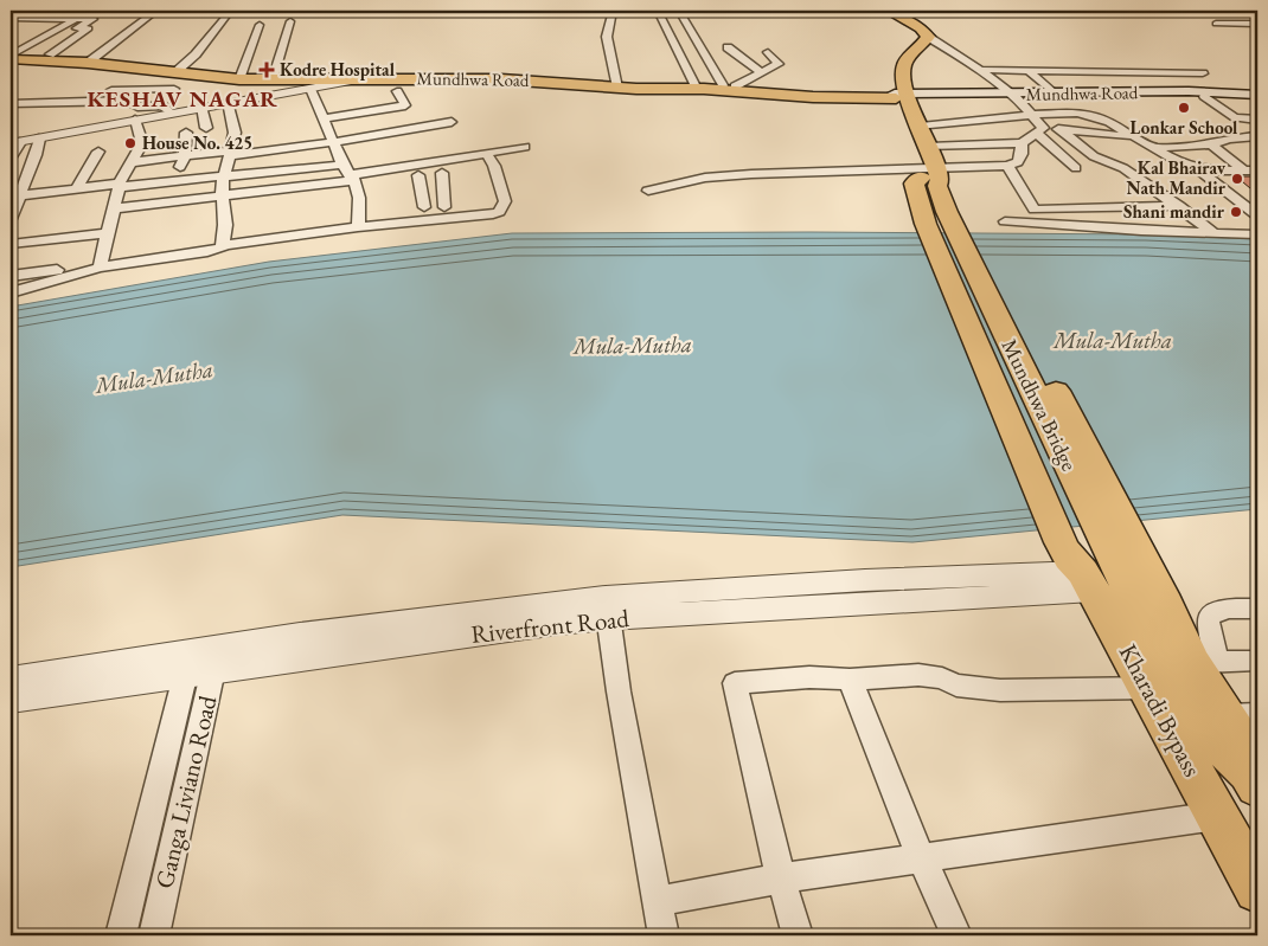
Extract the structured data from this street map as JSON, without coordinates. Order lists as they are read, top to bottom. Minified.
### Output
{"streets":{"highway":["Kharadi Bypass"],"main road":["Mundhwa Road"],"street":["Riverfront Road","Ganga Liviano Road"]},"crossings":[["Riverfront Road","Kharadi Bypass"],["Riverfront Road","Ganga Liviano Road"]],"districts":["KESHAV NAGAR"],"water":["Mula-Mutha"],"places":{"health":["Kodre Hospital"],"other":["Lonkar School","House No. 425","Kal Bhairav Nath Mandir","Shani mandir"]}}
